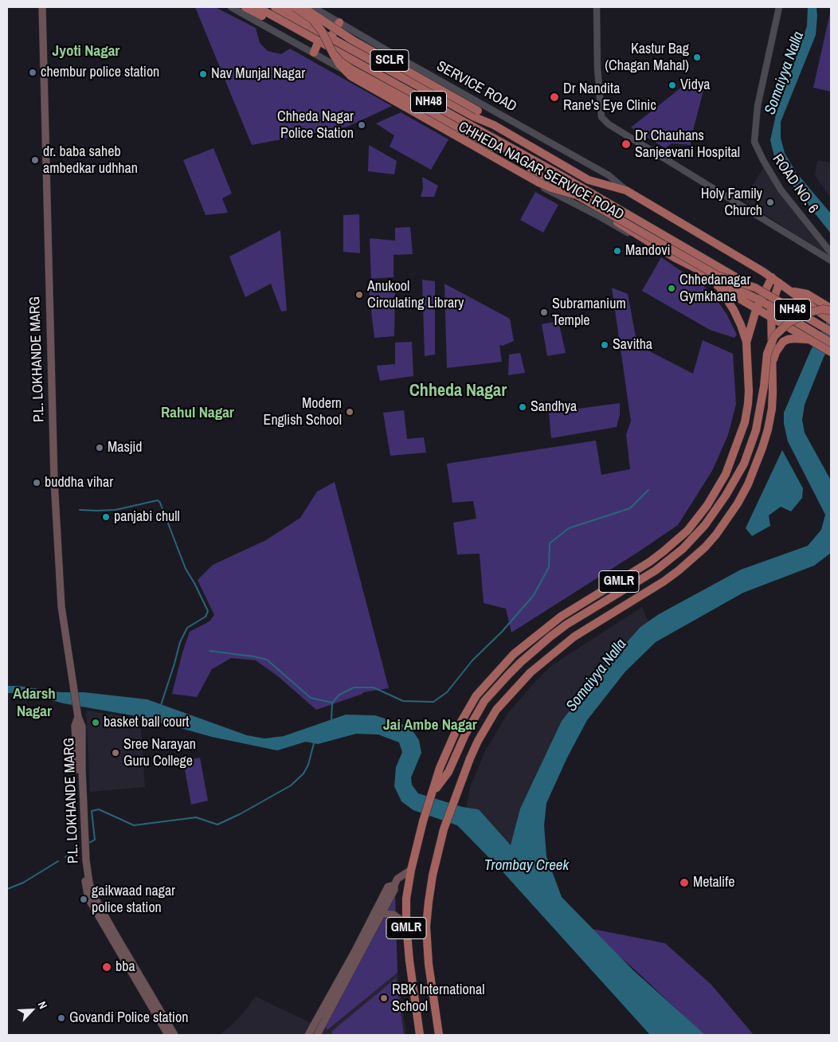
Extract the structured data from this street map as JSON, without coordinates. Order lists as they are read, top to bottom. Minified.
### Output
{"streets":{"highway":["SCLR","NH48","GMLR"],"main road":["P.L. LOKHANDE MARG"],"street":["SERVICE ROAD","CHHEDA NAGAR SERVICE ROAD","ROAD NO. 6"]},"crossings":[["SCLR","NH48"],["SERVICE ROAD","NH48"],["NH48","GMLR"]],"districts":["Jyoti Nagar","Chheda Nagar","Rahul Nagar","Adarsh Nagar","Jai Ambe Nagar"],"water":["Somaiyya Nalla","Trombay Creek"],"places":["Kastur Bag (Chagan Mahal)","chembur police station","Nav Munjal Nagar","Vidya","Dr Nandita Rane's Eye Clinic","Chheda Nagar Police Station","Dr Chauhans Sanjeevani Hospital","dr. baba saheb ambedkar udhhan","Holy Family Church","Mandovi","Chhedanagar Gymkhana","Anukool Circulating Library","Subramanium Temple","Savitha","Sandhya","Modern English School","Masjid","buddha vihar","panjabi chull","basket ball court","Sree Narayan Guru College","Metalife","gaikwaad nagar police station","bba","RBK International School","Govandi Police station"],"north":"top right"}
